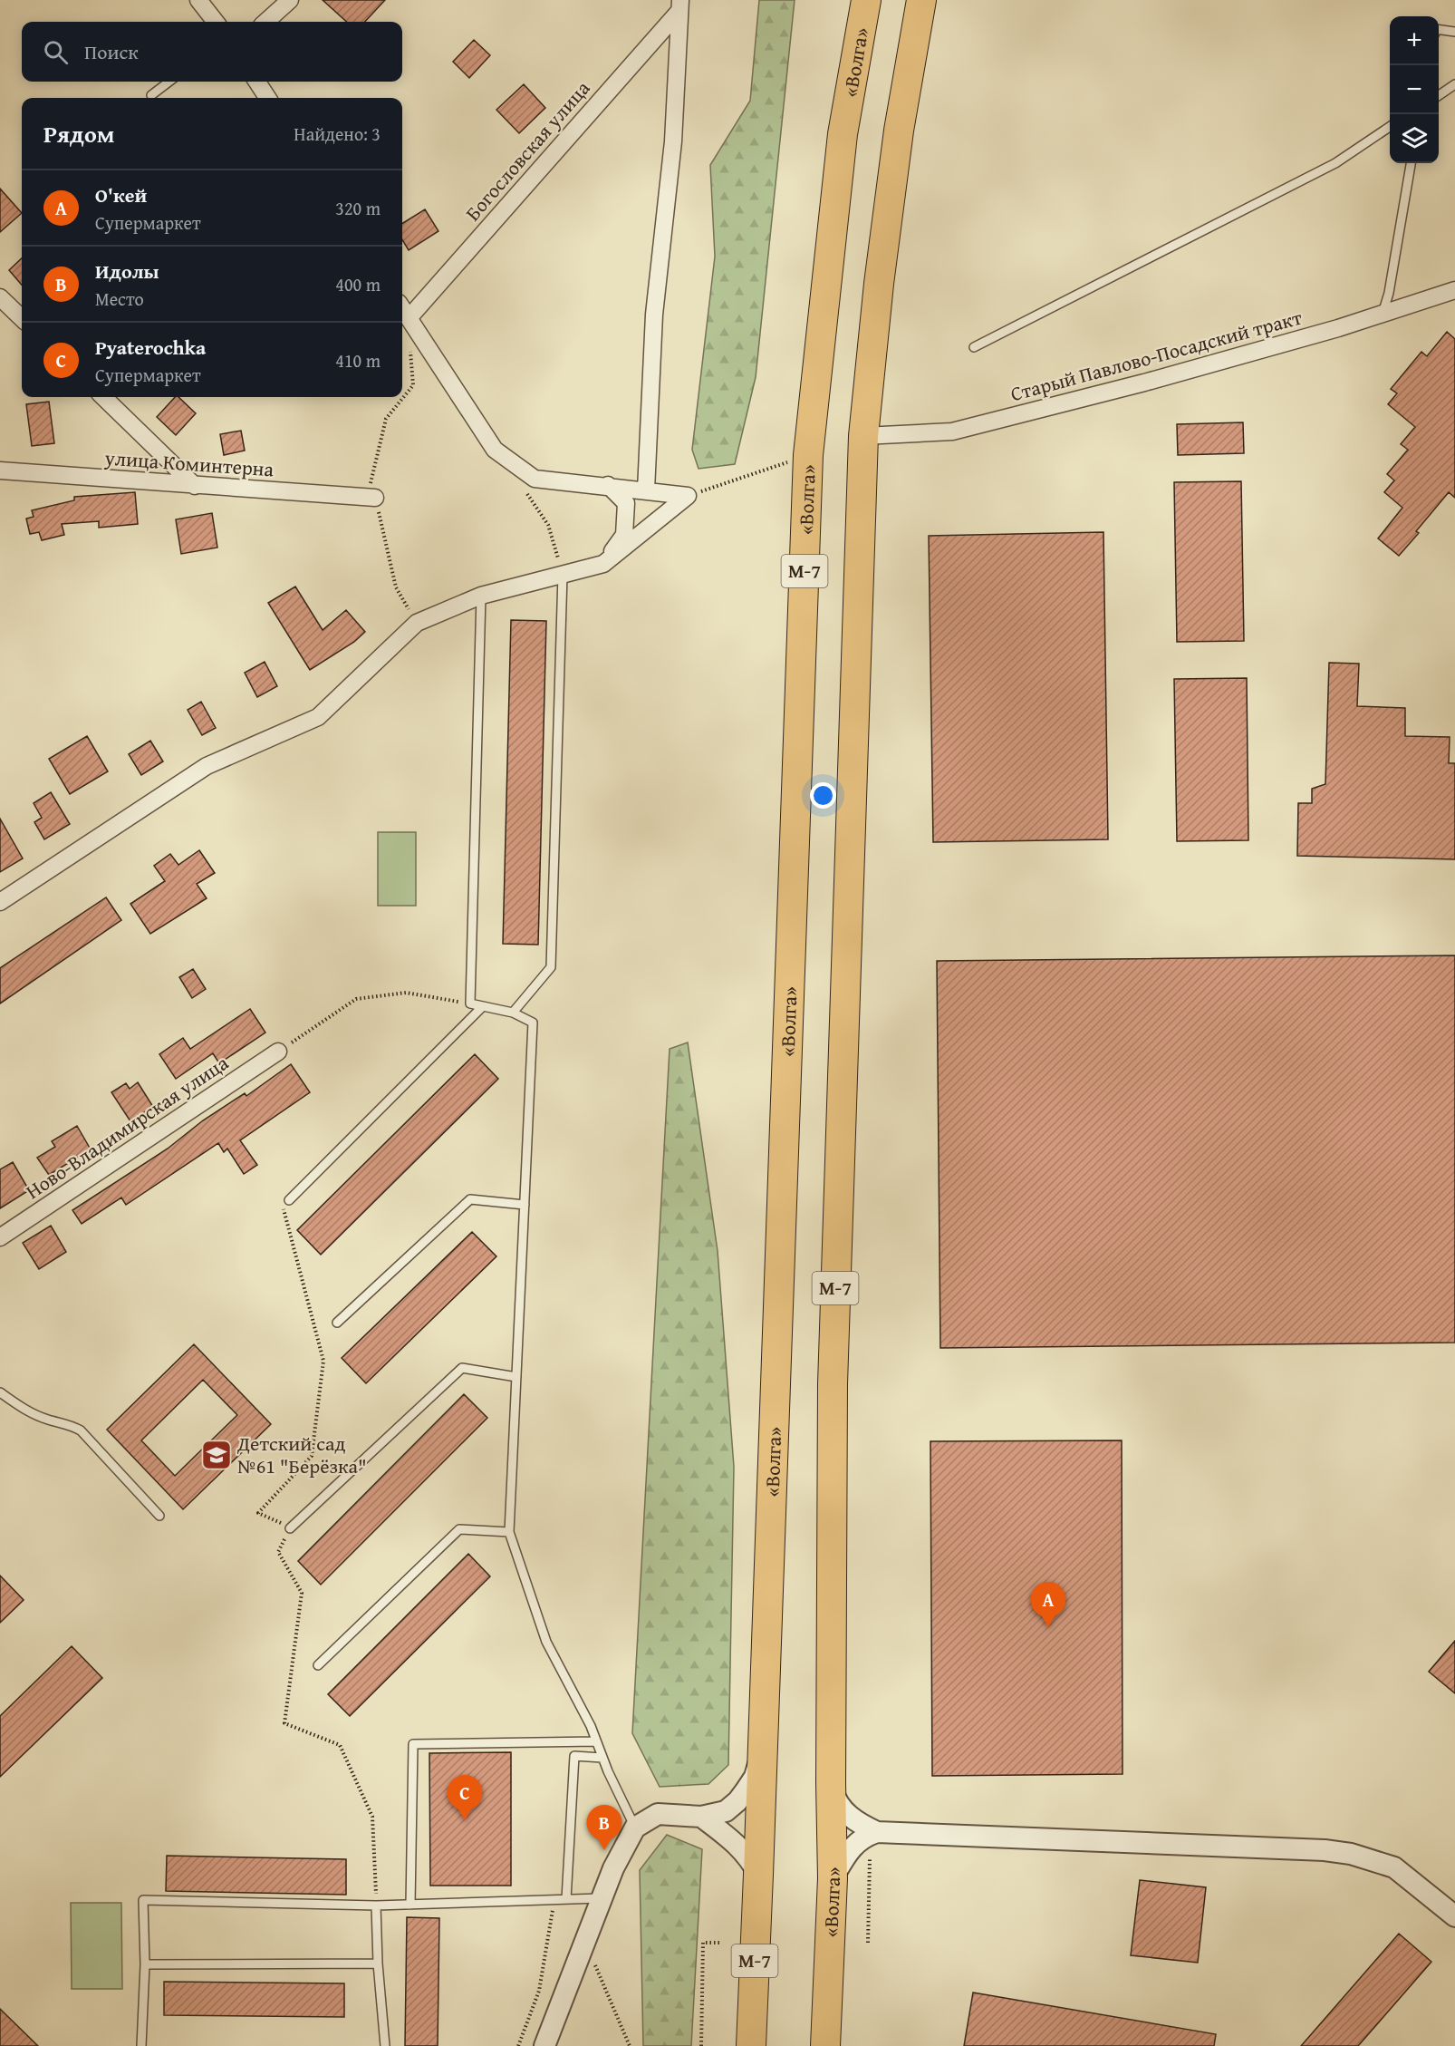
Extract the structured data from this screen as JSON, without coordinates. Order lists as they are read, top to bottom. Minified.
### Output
{"streets":{"highway":["«Волга»","М-7"],"street":["Богословская улица","Старый Павлово-Посадский тракт","улица Коминтерна","Ново-Владимирская улица"]},"crossings":[["«Волга»","Старый Павлово-Посадский тракт"]],"places":{"school or university":["Детский сад №61 \"Берёзка\""]},"page":{"map_buttons":["+","−"],"search":"Поиск","heading":["Рядом","Найдено: 3"],"list":[{"mark":"A","name":"О'кей","note":"Супермаркет","value":"320 m"},{"mark":"B","name":"Идолы","note":"Место","value":"400 m"},{"mark":"C","name":"Pyaterochka","note":"Супермаркет","value":"410 m"}],"pins":["A","C","B"]}}
